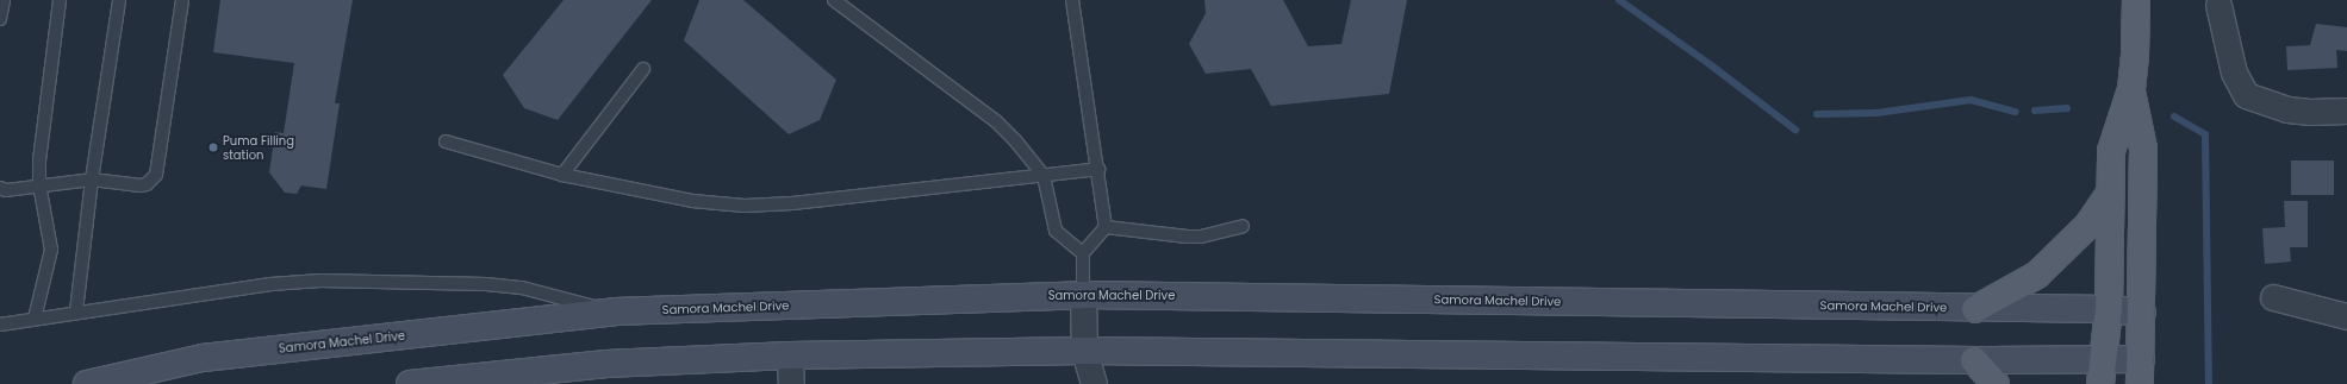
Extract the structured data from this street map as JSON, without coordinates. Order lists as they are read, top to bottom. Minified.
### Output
{"streets":{"main road":["Samora Machel Drive"]},"places":["Puma Filling station"]}
